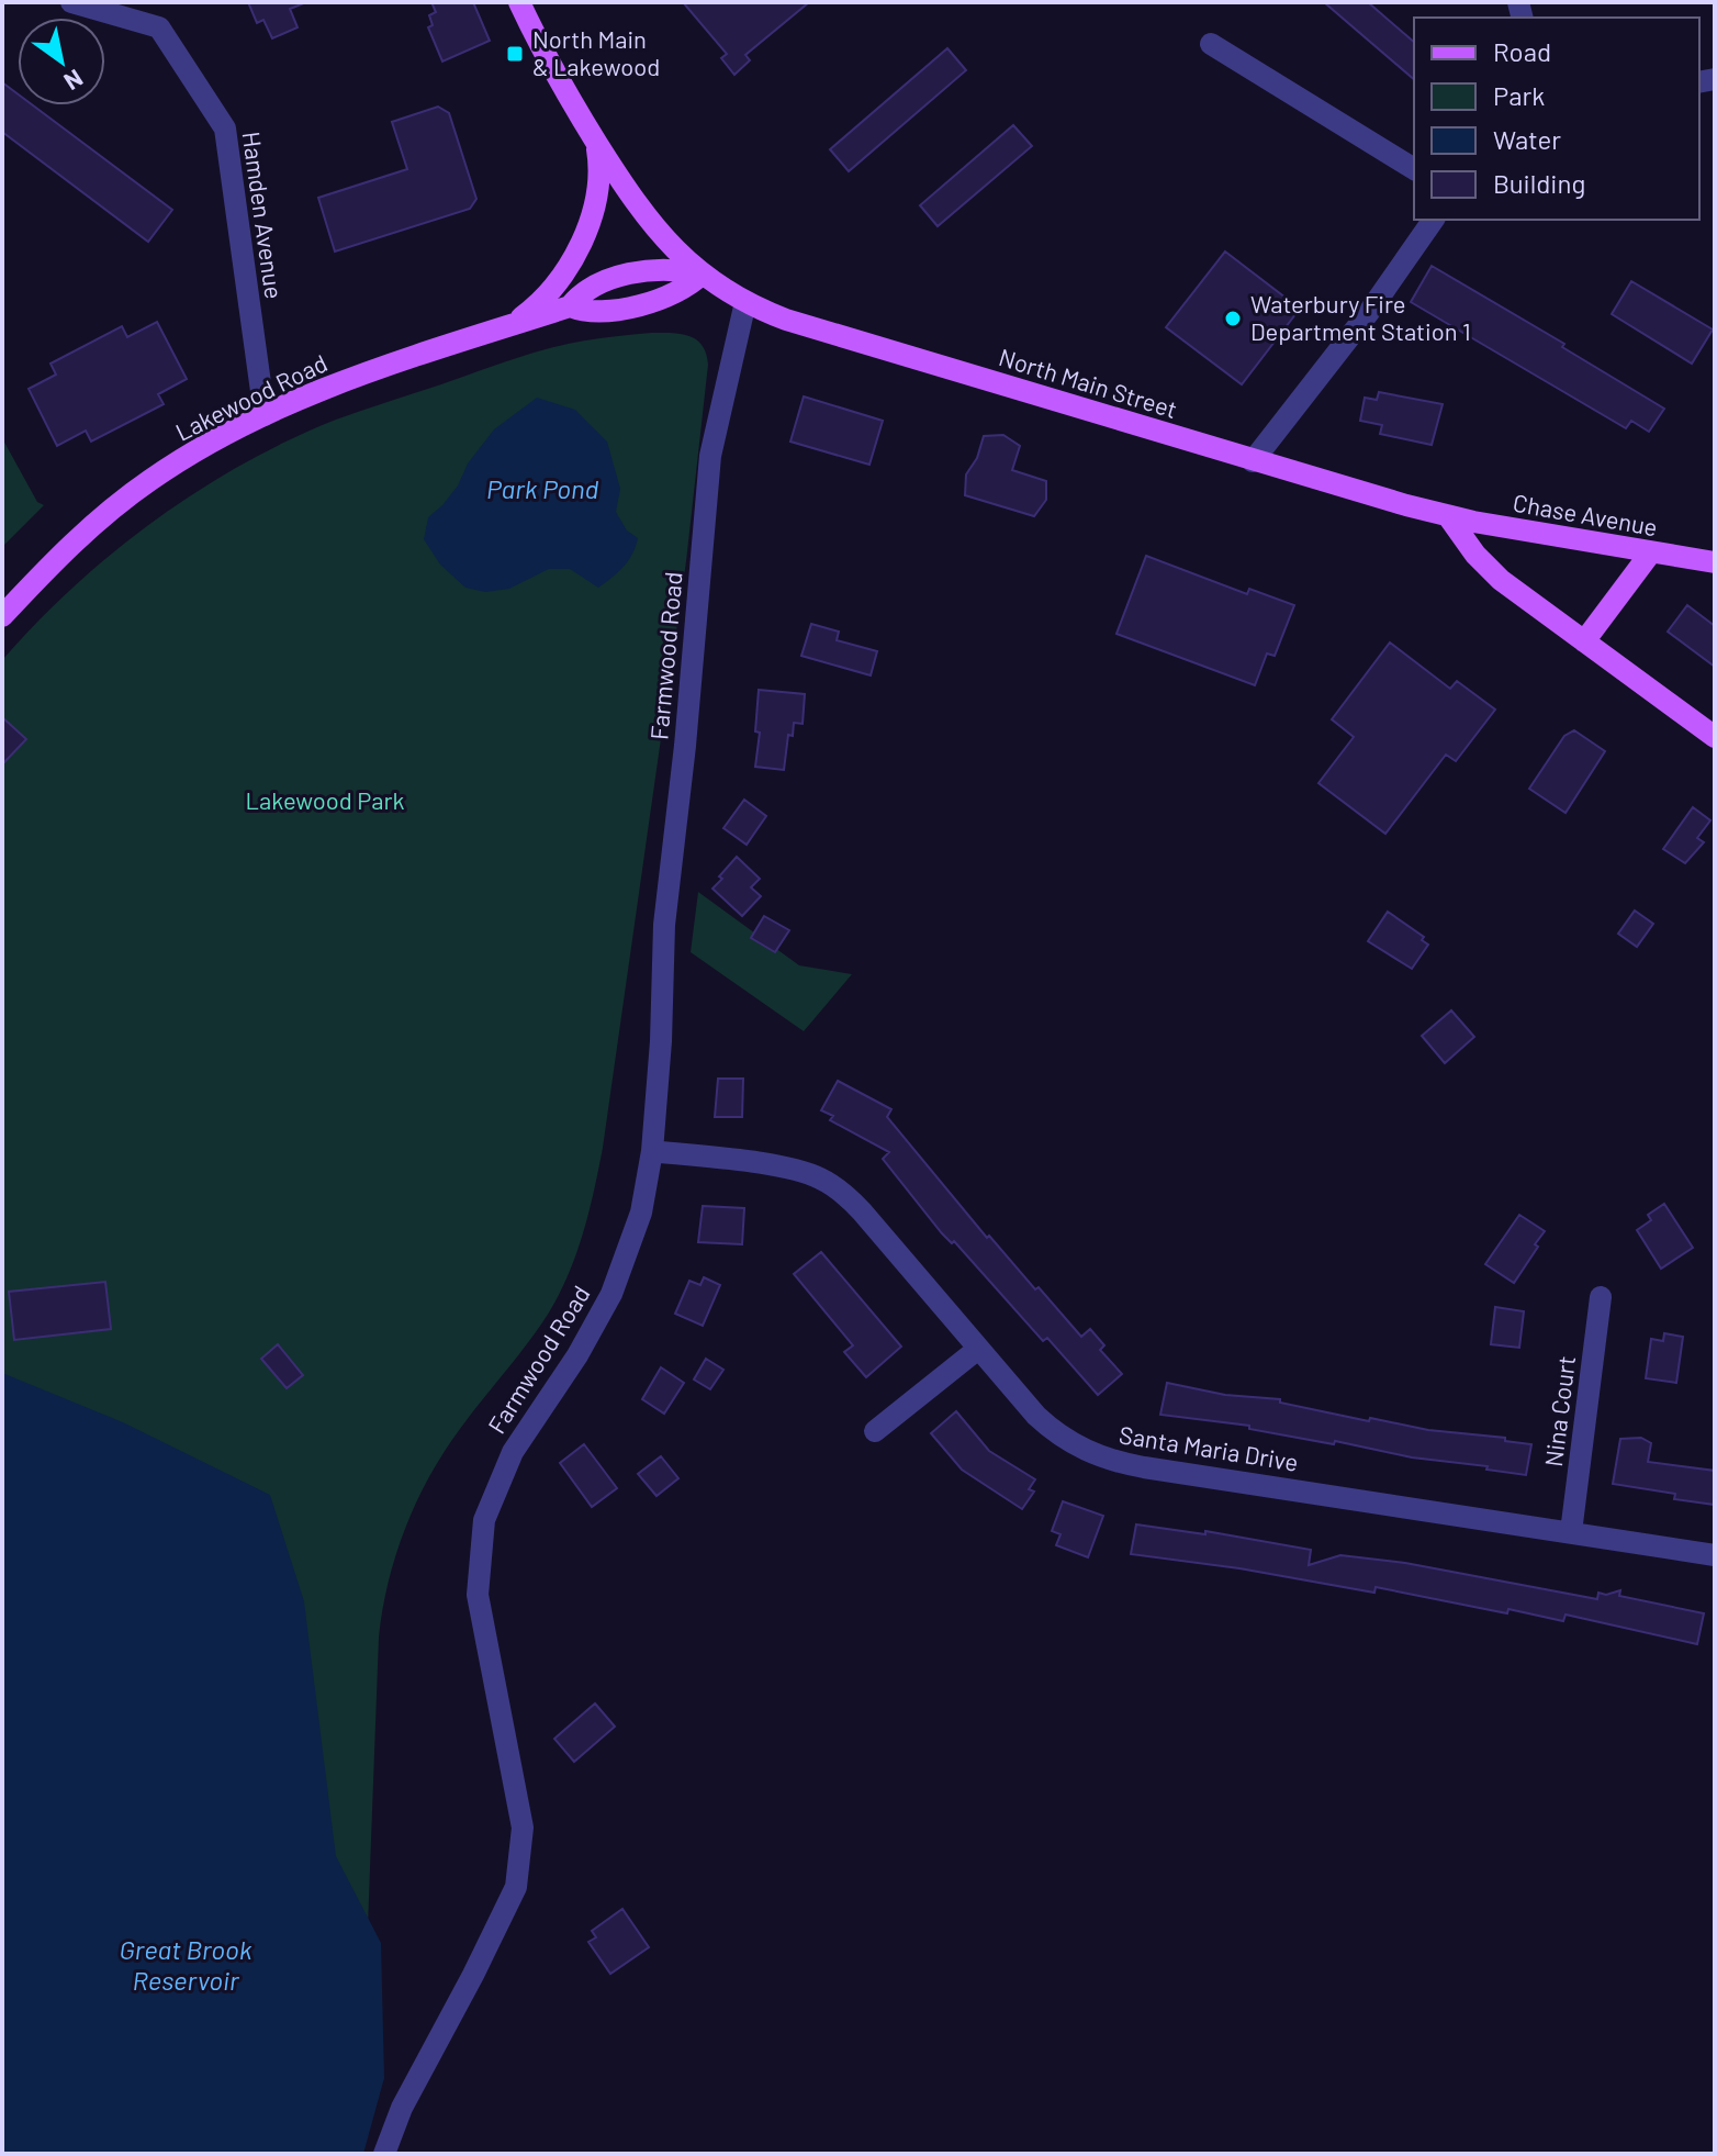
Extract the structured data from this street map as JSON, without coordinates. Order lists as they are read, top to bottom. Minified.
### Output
{"streets":{"main road":["North Main Street","Lakewood Road","Chase Avenue"],"street":["Hamden Avenue","Farmwood Road","Nina Court","Santa Maria Drive"]},"crossings":[["Hamden Avenue","Lakewood Road"],["North Main Street","Lakewood Road"],["North Main Street","Chase Avenue"],["North Main Street","Farmwood Road"],["Farmwood Road","Santa Maria Drive"],["Nina Court","Santa Maria Drive"]],"water":["Park Pond","Great Brook Reservoir"],"parks":["Lakewood Park"],"places":{"transit":["North Main & Lakewood"],"other":["Waterbury Fire Department Station 1"]},"legend":["Road","Park","Water","Building"],"north":"bottom right"}
